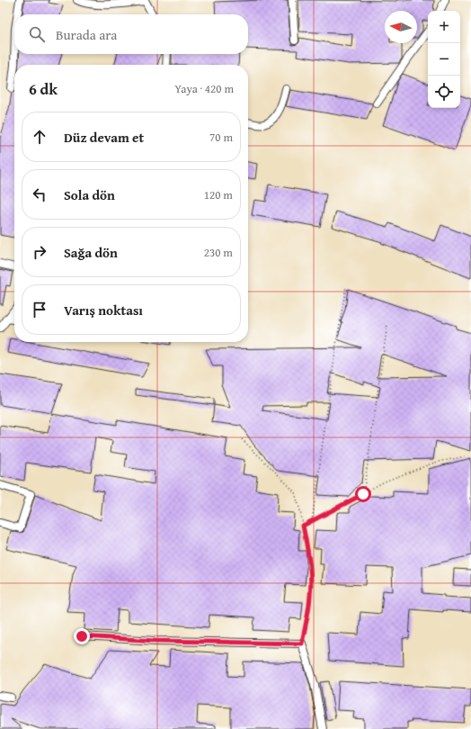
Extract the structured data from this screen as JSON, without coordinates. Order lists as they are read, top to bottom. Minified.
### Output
{"north":"left","page":{"map_buttons":["+","−"],"search":"Burada ara","heading":["6 dk","Yaya · 420 m"],"list":[["Düz devam et","70 m"],["Sola dön","120 m"],["Sağa dön","230 m"],"Varış noktası"]}}
